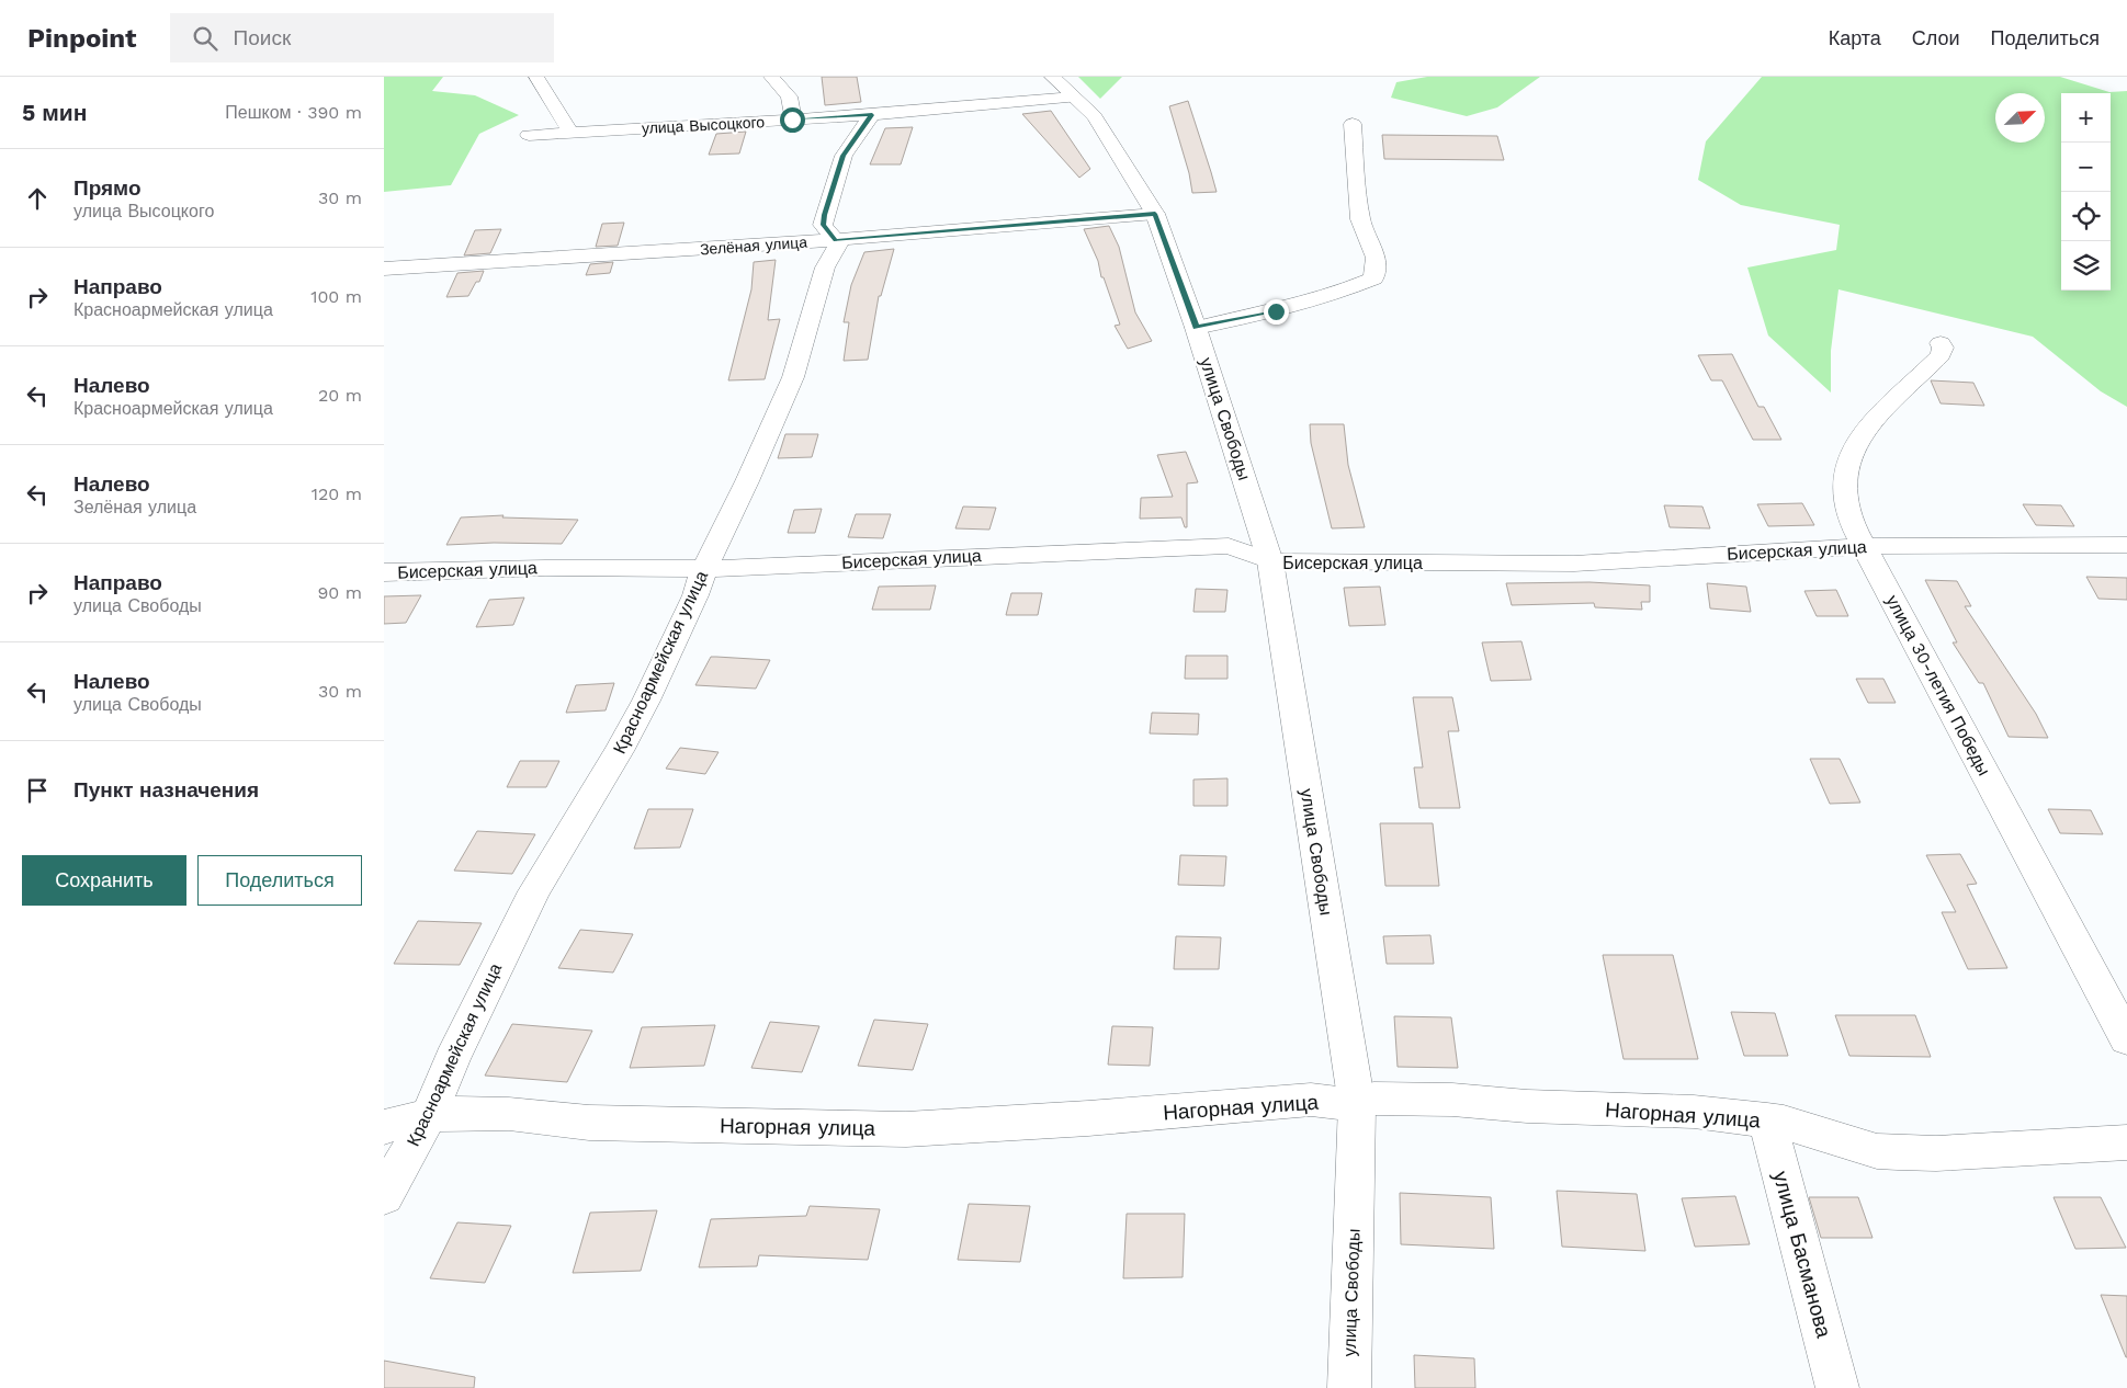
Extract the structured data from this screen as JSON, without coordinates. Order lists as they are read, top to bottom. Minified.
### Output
{"streets":{"street":["улица Высоцкого","Зелёная улица","улица Свободы","Бисерская улица","Красноармейская улица","улица 30-летия Победы","Нагорная улица","улица Басманова"]},"crossings":[["улица Высоцкого","улица Свободы"],["Зелёная улица","улица Свободы"],["Зелёная улица","Красноармейская улица"],["улица Свободы","Бисерская улица"],["улица Свободы","Нагорная улица"],["Бисерская улица","Красноармейская улица"],["Бисерская улица","улица 30-летия Победы"],["Красноармейская улица","Нагорная улица"],["Нагорная улица","улица Басманова"]],"north":"top right","page":{"header":"Pinpoint","search":"Поиск","nav":["Карта","Слои","Поделиться"],"heading":["5 мин","Пешком · 390 m"],"map_buttons":["+","−"],"list":[["Прямо","улица Высоцкого","30 m"],["Направо","Красноармейская улица","100 m"],["Налево","Красноармейская улица","20 m"],["Налево","Зелёная улица","120 m"],["Направо","улица Свободы","90 m"],["Налево","улица Свободы","30 m"],"Пункт назначения"],"buttons":["Сохранить","Поделиться"]}}
